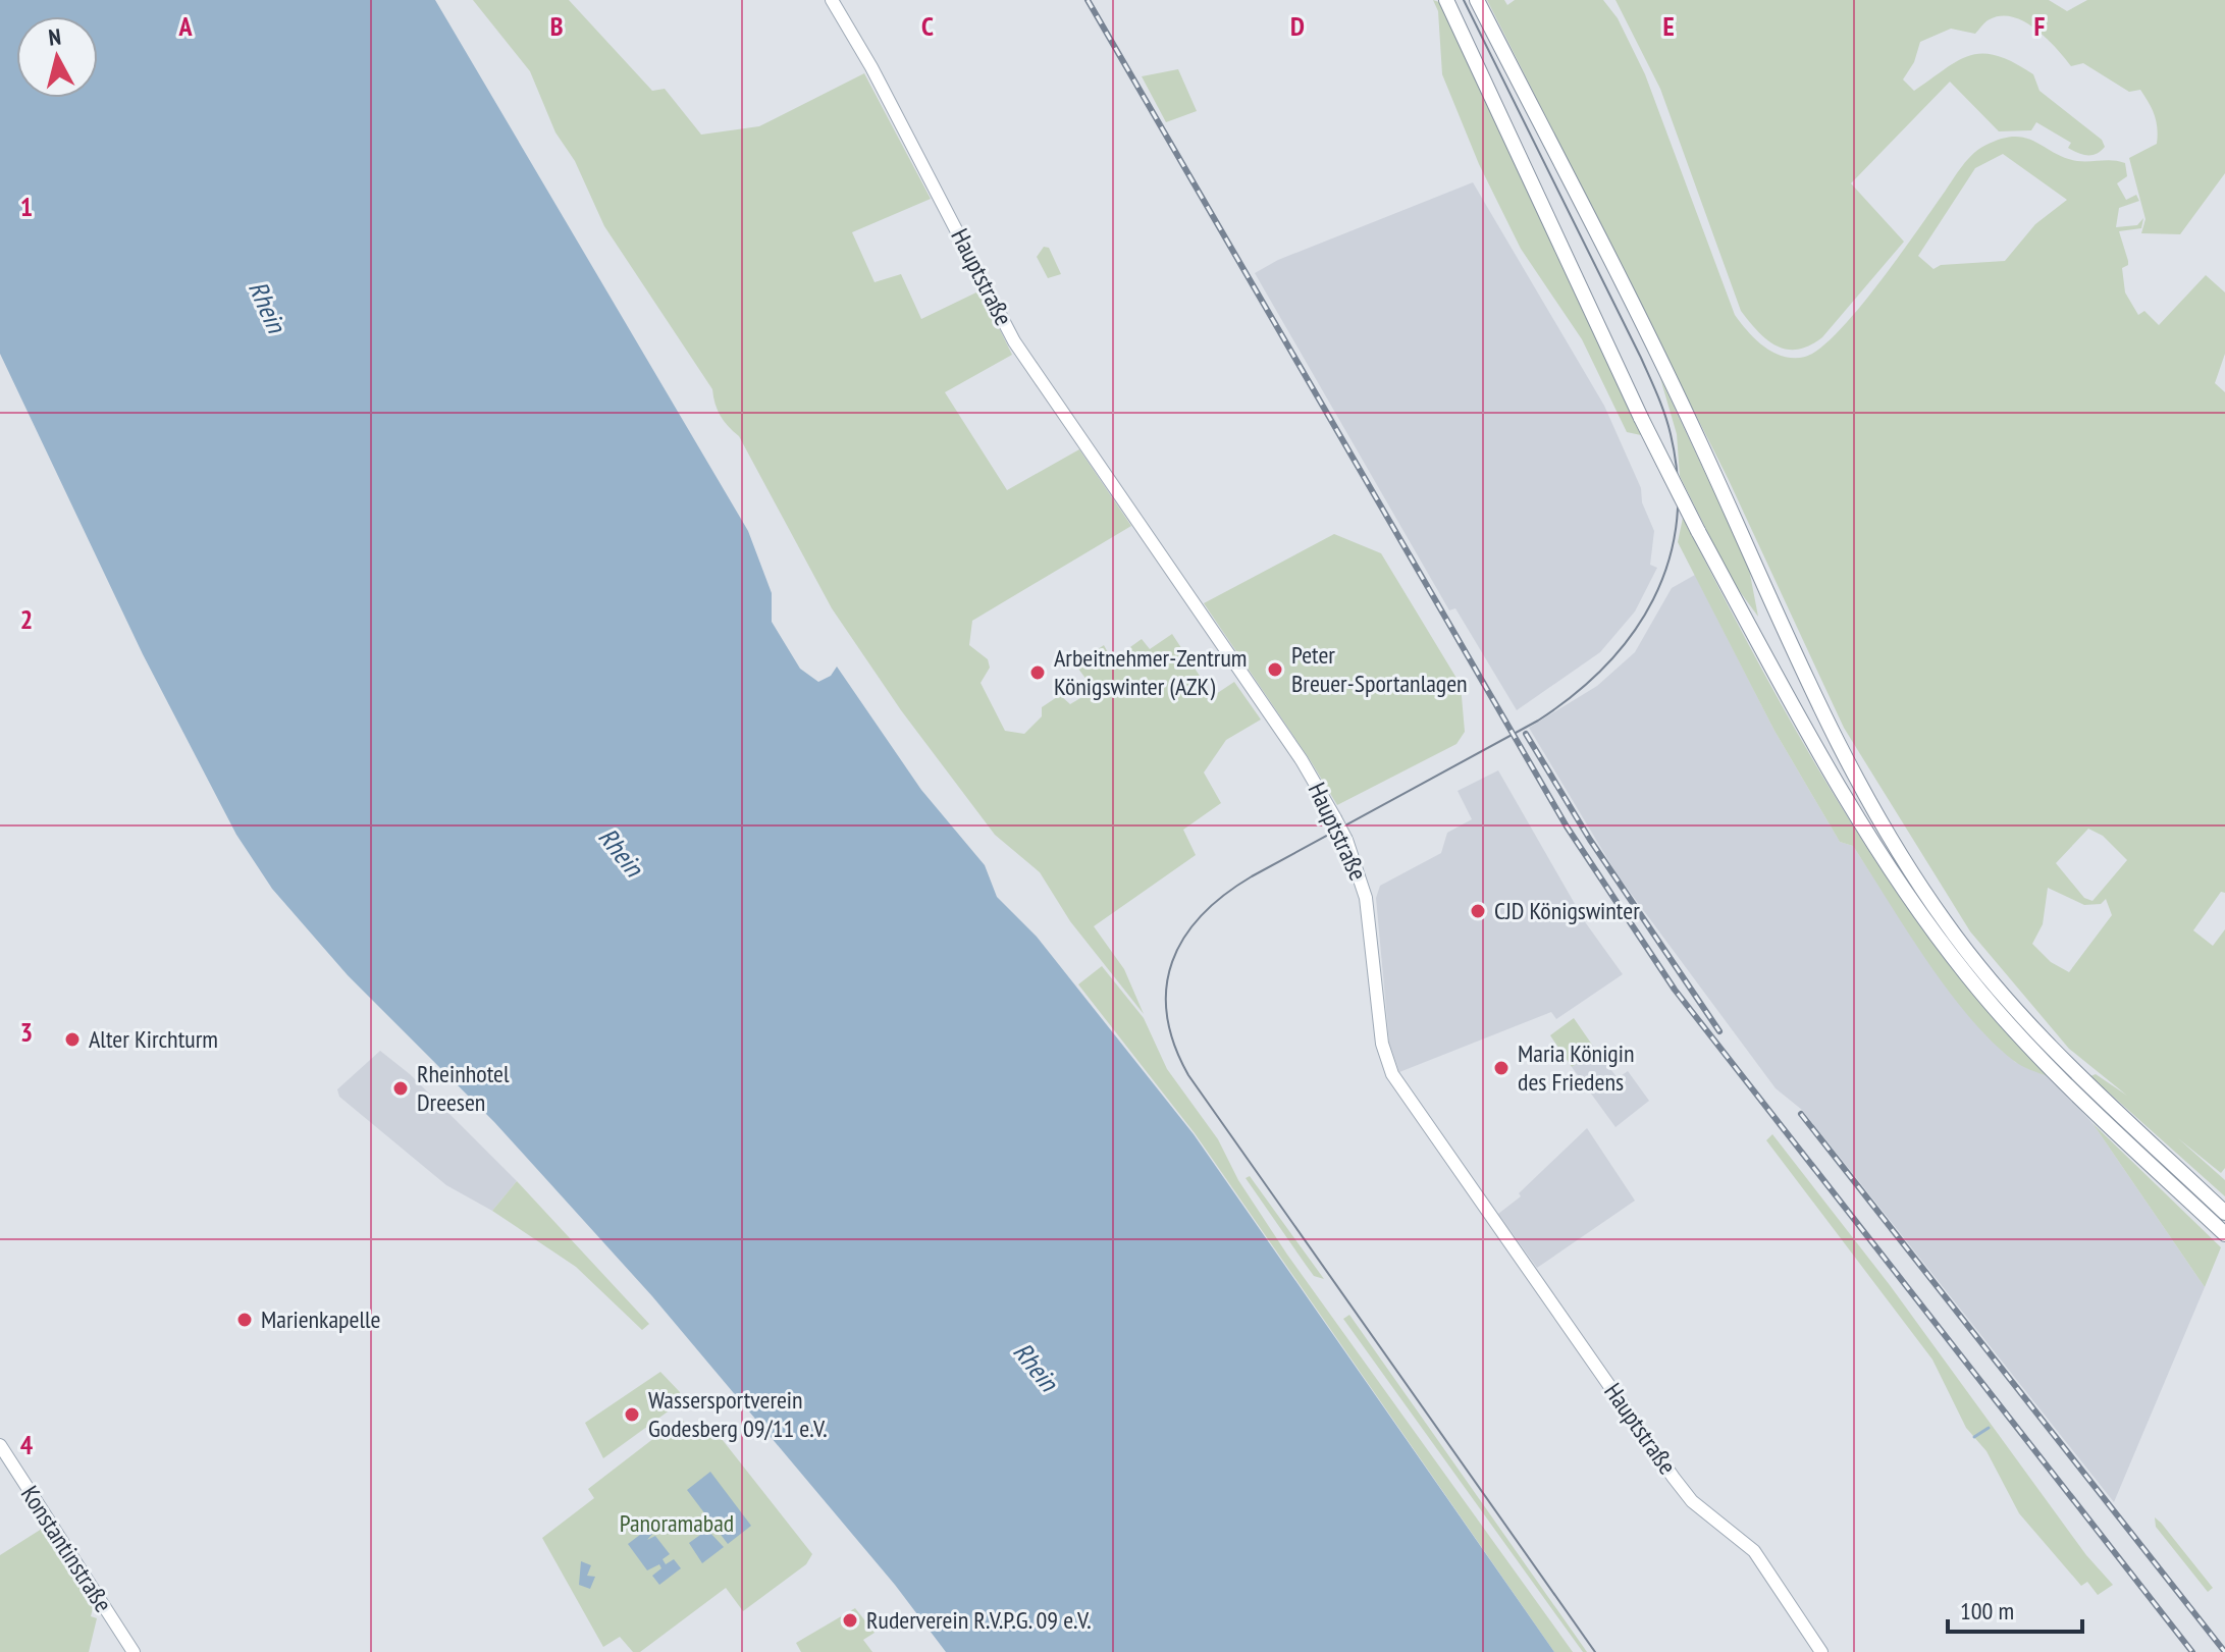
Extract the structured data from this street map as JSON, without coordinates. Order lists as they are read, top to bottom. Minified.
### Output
{"streets":{"main road":["Hauptstraße","Konstantinstraße"]},"water":["Rhein"],"parks":["Panoramabad"],"places":["Peter Breuer-Sportanlagen","Arbeitnehmer-Zentrum Königswinter (AZK)","CJD Königswinter","Alter Kirchturm","Maria Königin des Friedens","Rheinhotel Dreesen","Marienkapelle","Wassersportverein Godesberg 09/11 e.V.","Ruderverein R.V.P.G. 09 e.V."],"scale_bar":"100 m","north":"top","grid":{"columns":["A","B","C","D","E","F"],"rows":["1","2","3","4"]}}
